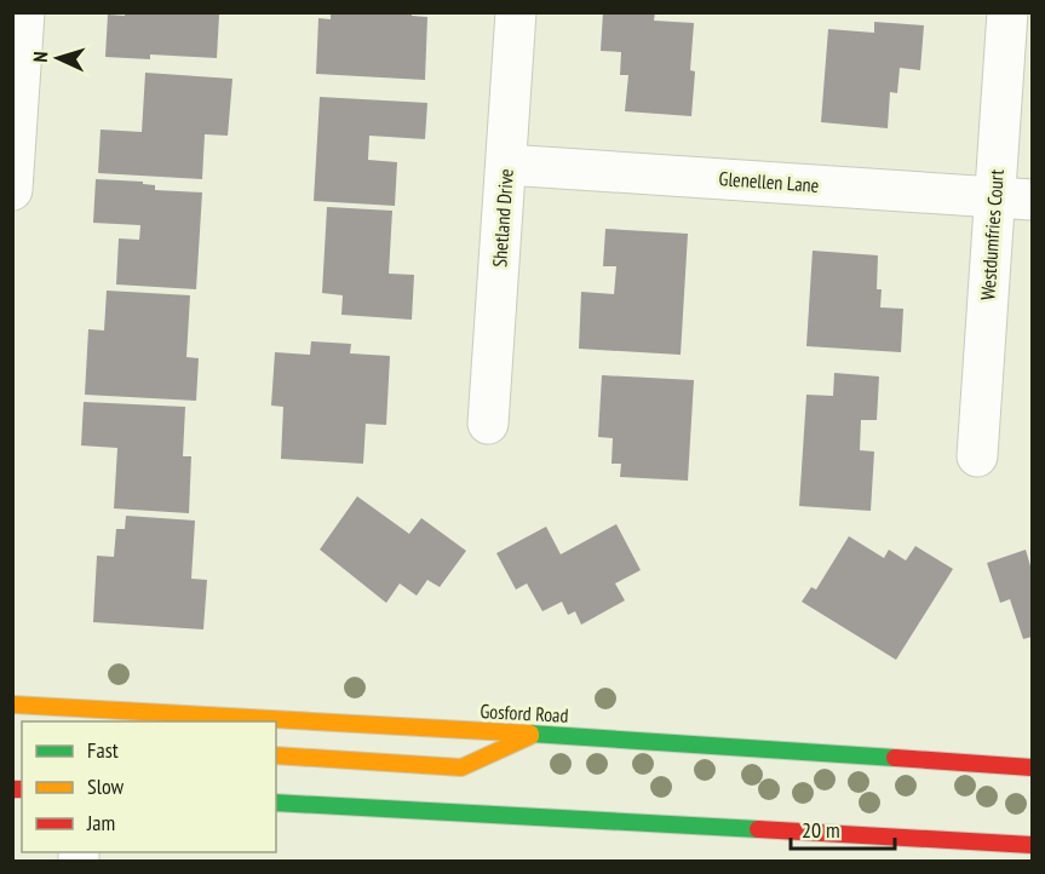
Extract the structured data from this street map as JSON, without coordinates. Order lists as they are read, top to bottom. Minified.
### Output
{"streets":{"main road":["Gosford Road"],"street":["Glenellen Lane","Shetland Drive","Westdumfries Court"]},"crossings":[["Glenellen Lane","Shetland Drive"],["Glenellen Lane","Westdumfries Court"]],"legend":["Fast","Slow","Jam"],"scale_bar":"20 m","north":"left"}
